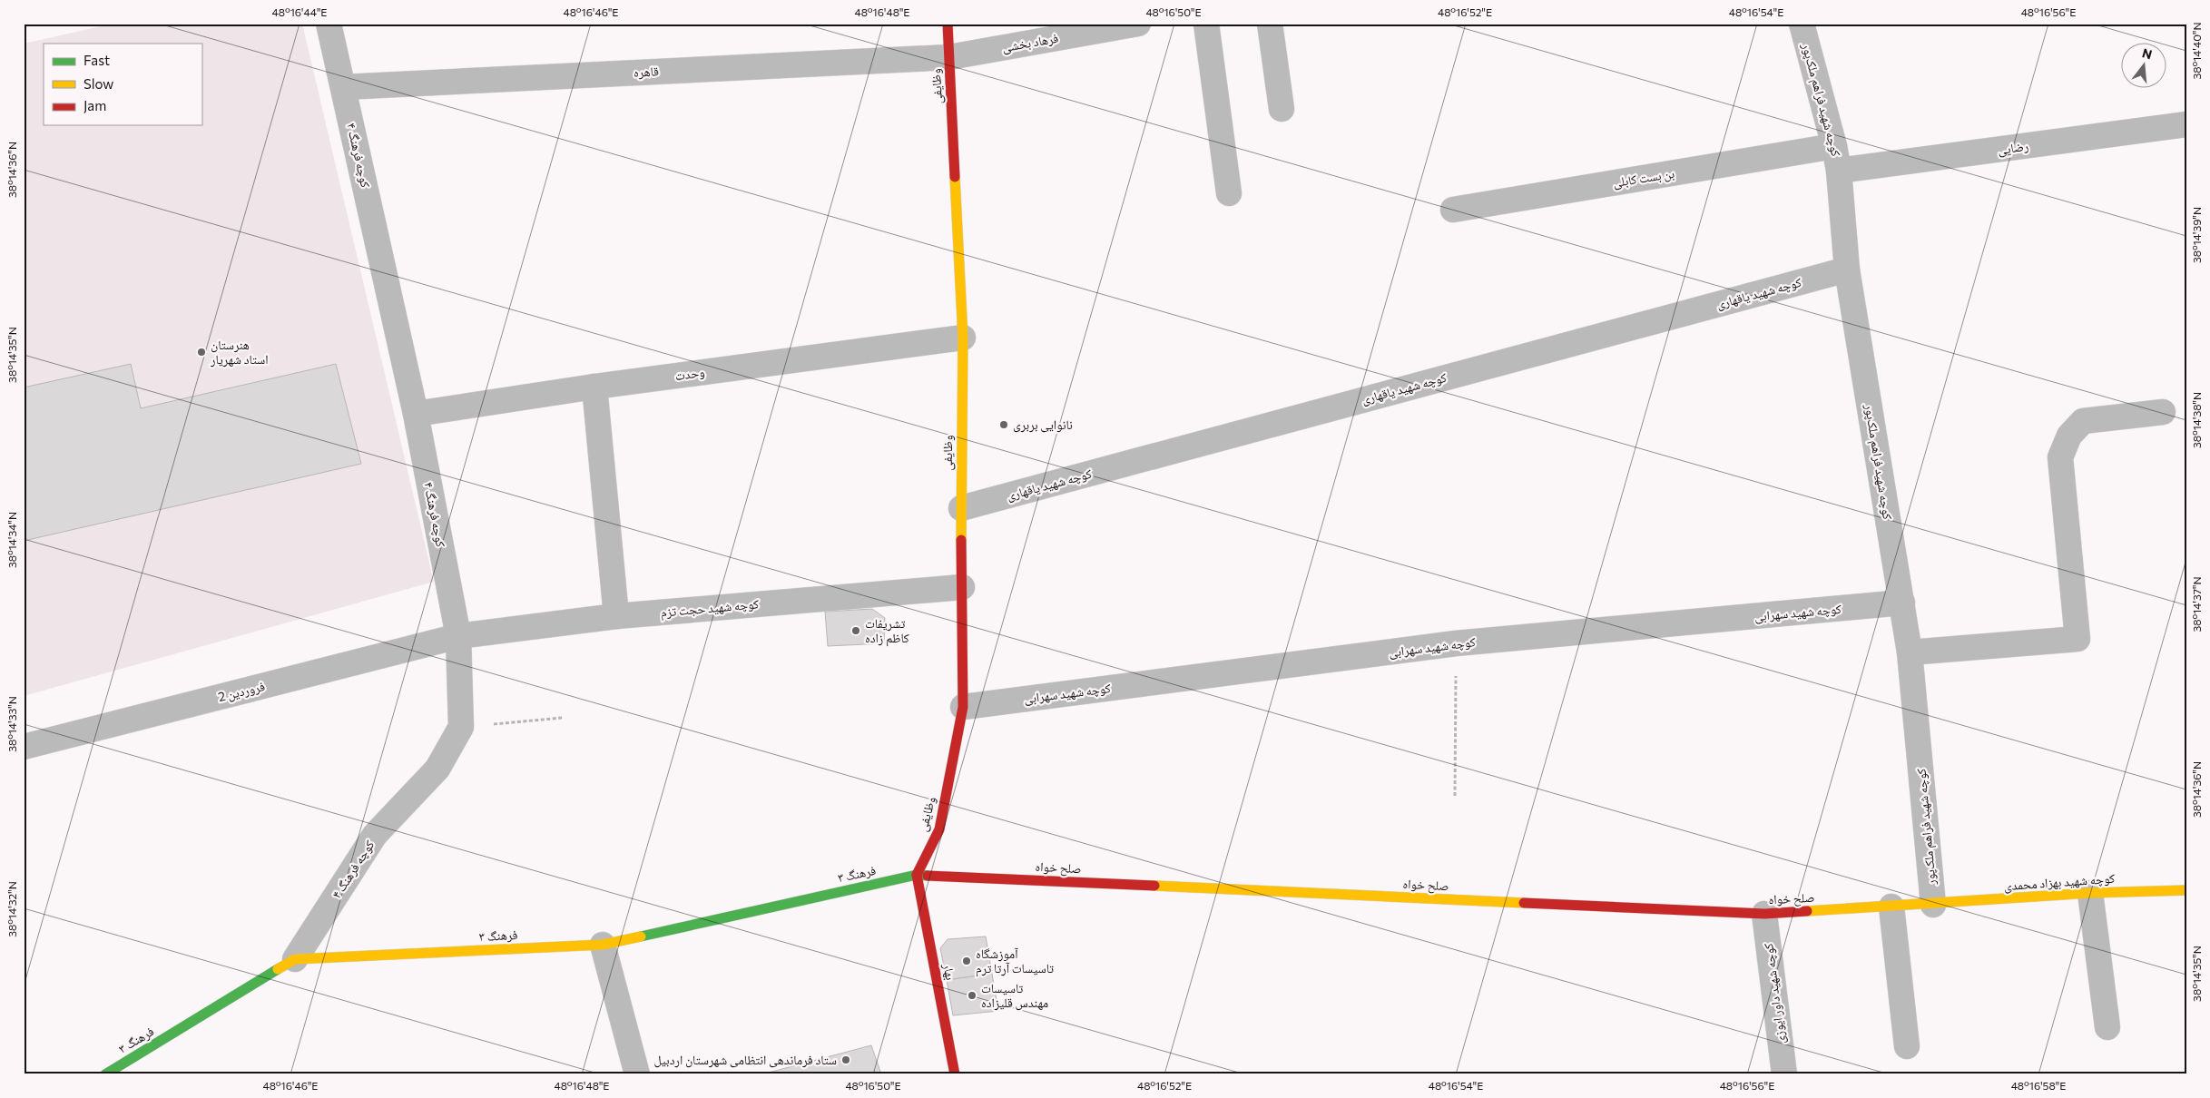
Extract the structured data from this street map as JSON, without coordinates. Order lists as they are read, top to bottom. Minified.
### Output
{"streets":{"street":["فرهاد بخشی","قاهره","وظایفی","کوچه شهید فراهم ملک‌پور","رضایی","کوچه فرهنگ ۴","بن بست کابلی","کوچه شهید یاقهاری","وحدت","کوچه شهید حجت تزم","کوچه شهید سهرابی","فروردین 2","صلح خواه","فرهنگ ۳","کوچه شهید بهزاد محمدی","بهار","کوچه شهید داور ایوزی"]},"crossings":[["فرهاد بخشی","قاهره"],["فرهاد بخشی","وظایفی"],["قاهره","وظایفی"],["قاهره","کوچه فرهنگ ۴"],["وظایفی","کوچه شهید یاقهاری"],["وظایفی","وحدت"],["وظایفی","کوچه شهید حجت تزم"],["وظایفی","کوچه شهید سهرابی"],["وظایفی","صلح خواه"],["وظایفی","فرهنگ ۳"],["وظایفی","بهار"],["کوچه شهید فراهم ملک‌پور","رضایی"],["کوچه شهید فراهم ملک‌پور","بن بست کابلی"],["کوچه شهید فراهم ملک‌پور","کوچه شهید یاقهاری"],["کوچه شهید فراهم ملک‌پور","کوچه شهید سهرابی"],["کوچه شهید فراهم ملک‌پور","صلح خواه"],["کوچه شهید فراهم ملک‌پور","کوچه شهید بهزاد محمدی"],["کوچه فرهنگ ۴","وحدت"],["کوچه فرهنگ ۴","کوچه شهید حجت تزم"],["کوچه فرهنگ ۴","فروردین 2"],["کوچه فرهنگ ۴","فرهنگ ۳"],["کوچه شهید حجت تزم","فروردین 2"],["صلح خواه","فرهنگ ۳"],["صلح خواه","کوچه شهید بهزاد محمدی"],["صلح خواه","بهار"],["صلح خواه","کوچه شهید داور ایوزی"],["فرهنگ ۳","بهار"]],"places":["هنرستان استاد شهریار","نانوایی بربری","تشریفات کاظم زاده","آموزشگاه تاسیسات آرتا ترم","تاسیسات مهندس قلیزاده","ستاد فرماندهی انتظامی شهرستان اردبیل"],"legend":["Fast","Slow","Jam"],"north":"top","coordinates":["48°16'44\"E","48°16'46\"E","48°16'48\"E","48°16'50\"E","48°16'52\"E","48°16'54\"E","48°16'56\"E","38°14'40\"N","38°14'36\"N","38°14'39\"N","38°14'35\"N","38°14'38\"N","38°14'34\"N","38°14'37\"N","38°14'33\"N","38°14'32\"N","48°16'58\"E"]}
